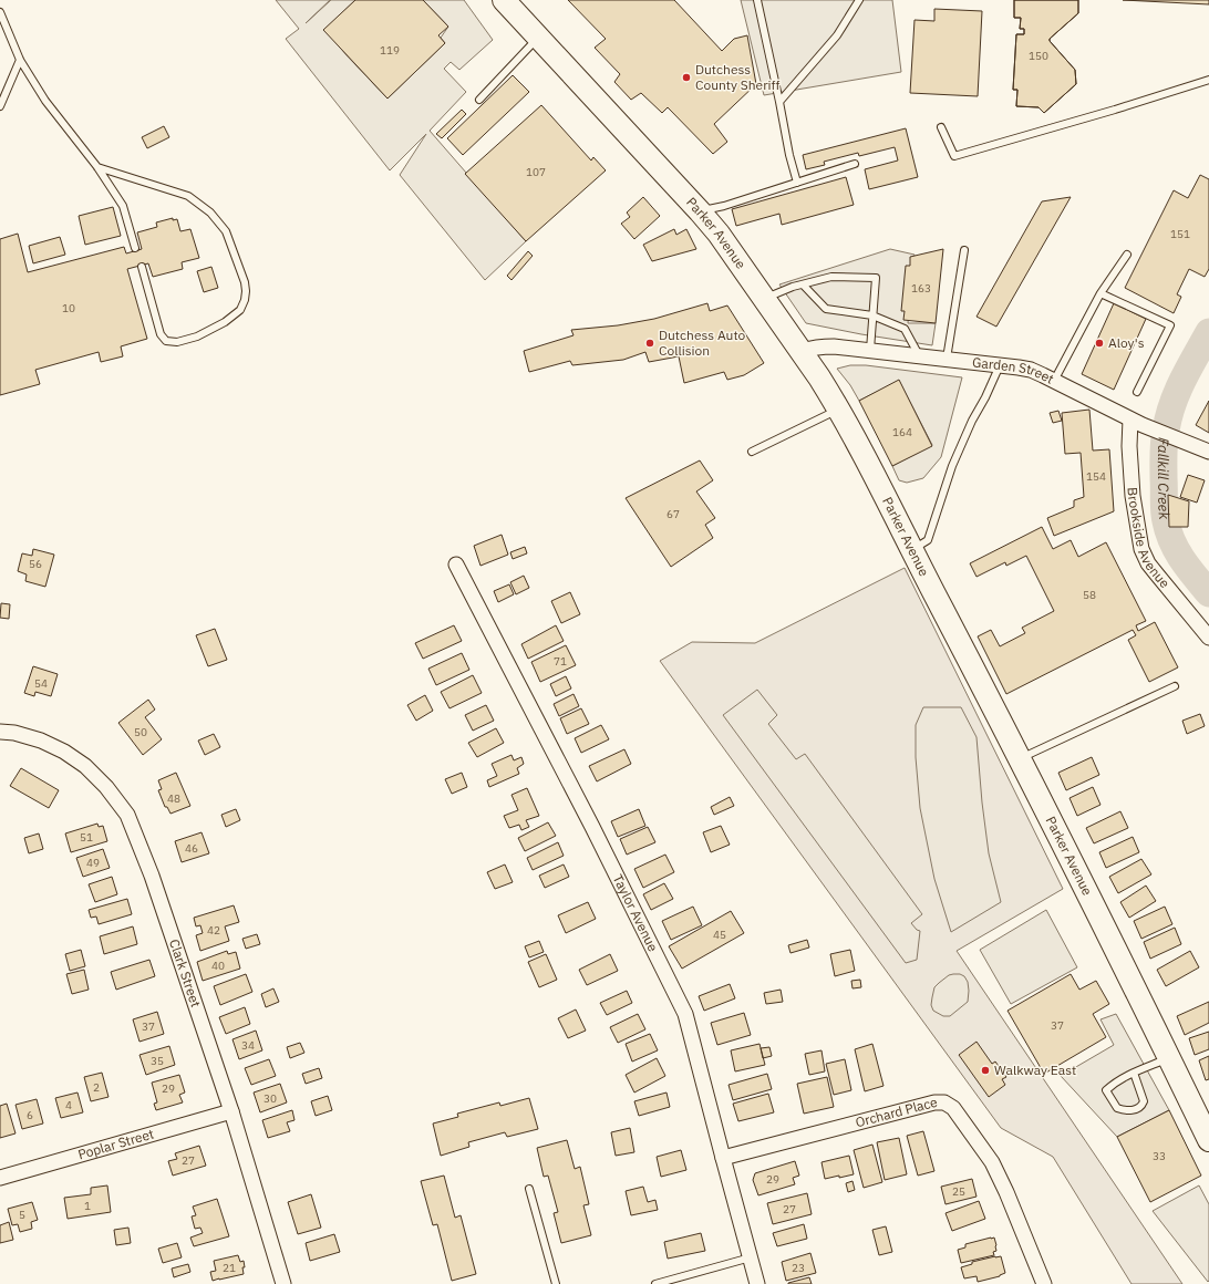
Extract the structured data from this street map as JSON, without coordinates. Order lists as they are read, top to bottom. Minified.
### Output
{"streets":{"main road":["Parker Avenue"],"street":["Garden Street","Brookside Avenue","Taylor Avenue","Clark Street","Orchard Place","Poplar Street"]},"crossings":[["Parker Avenue","Garden Street"],["Garden Street","Brookside Avenue"],["Taylor Avenue","Orchard Place"],["Clark Street","Poplar Street"]],"water":["Fallkill Creek"],"places":["Dutchess County Sheriff","Dutchess Auto Collision","Aloy's","Walkway East"],"house_numbers":["119","150","107","151","163","10","164","154","67","56","58","71","54","50","48","51","46","49","42","45","40","37","37","34","35","2","29","30","4","6","33","27","29","25","1","27","5","21","23"]}
